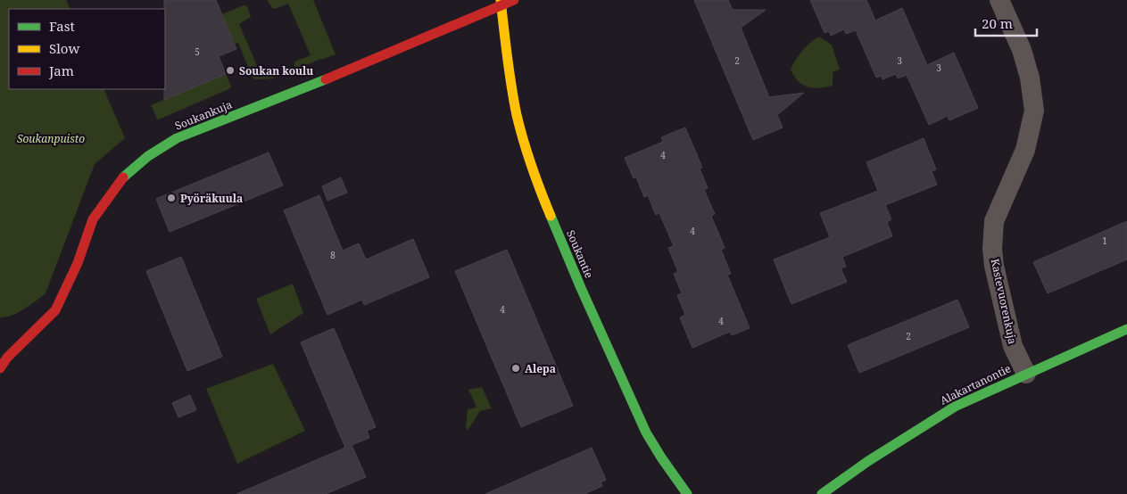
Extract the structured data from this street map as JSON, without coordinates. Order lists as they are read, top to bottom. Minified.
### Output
{"streets":{"street":["Soukankuja","Soukantie","Kastevuorenkuja","Alakartanontie"]},"crossings":[["Soukankuja","Soukantie"],["Kastevuorenkuja","Alakartanontie"]],"parks":["Soukanpuisto"],"places":["Soukan koulu","Pyöräkuula","Alepa"],"house_numbers":["5","2","3","3","4","4","1","8","4","4","2"],"legend":["Fast","Slow","Jam"],"scale_bar":"20 m"}
